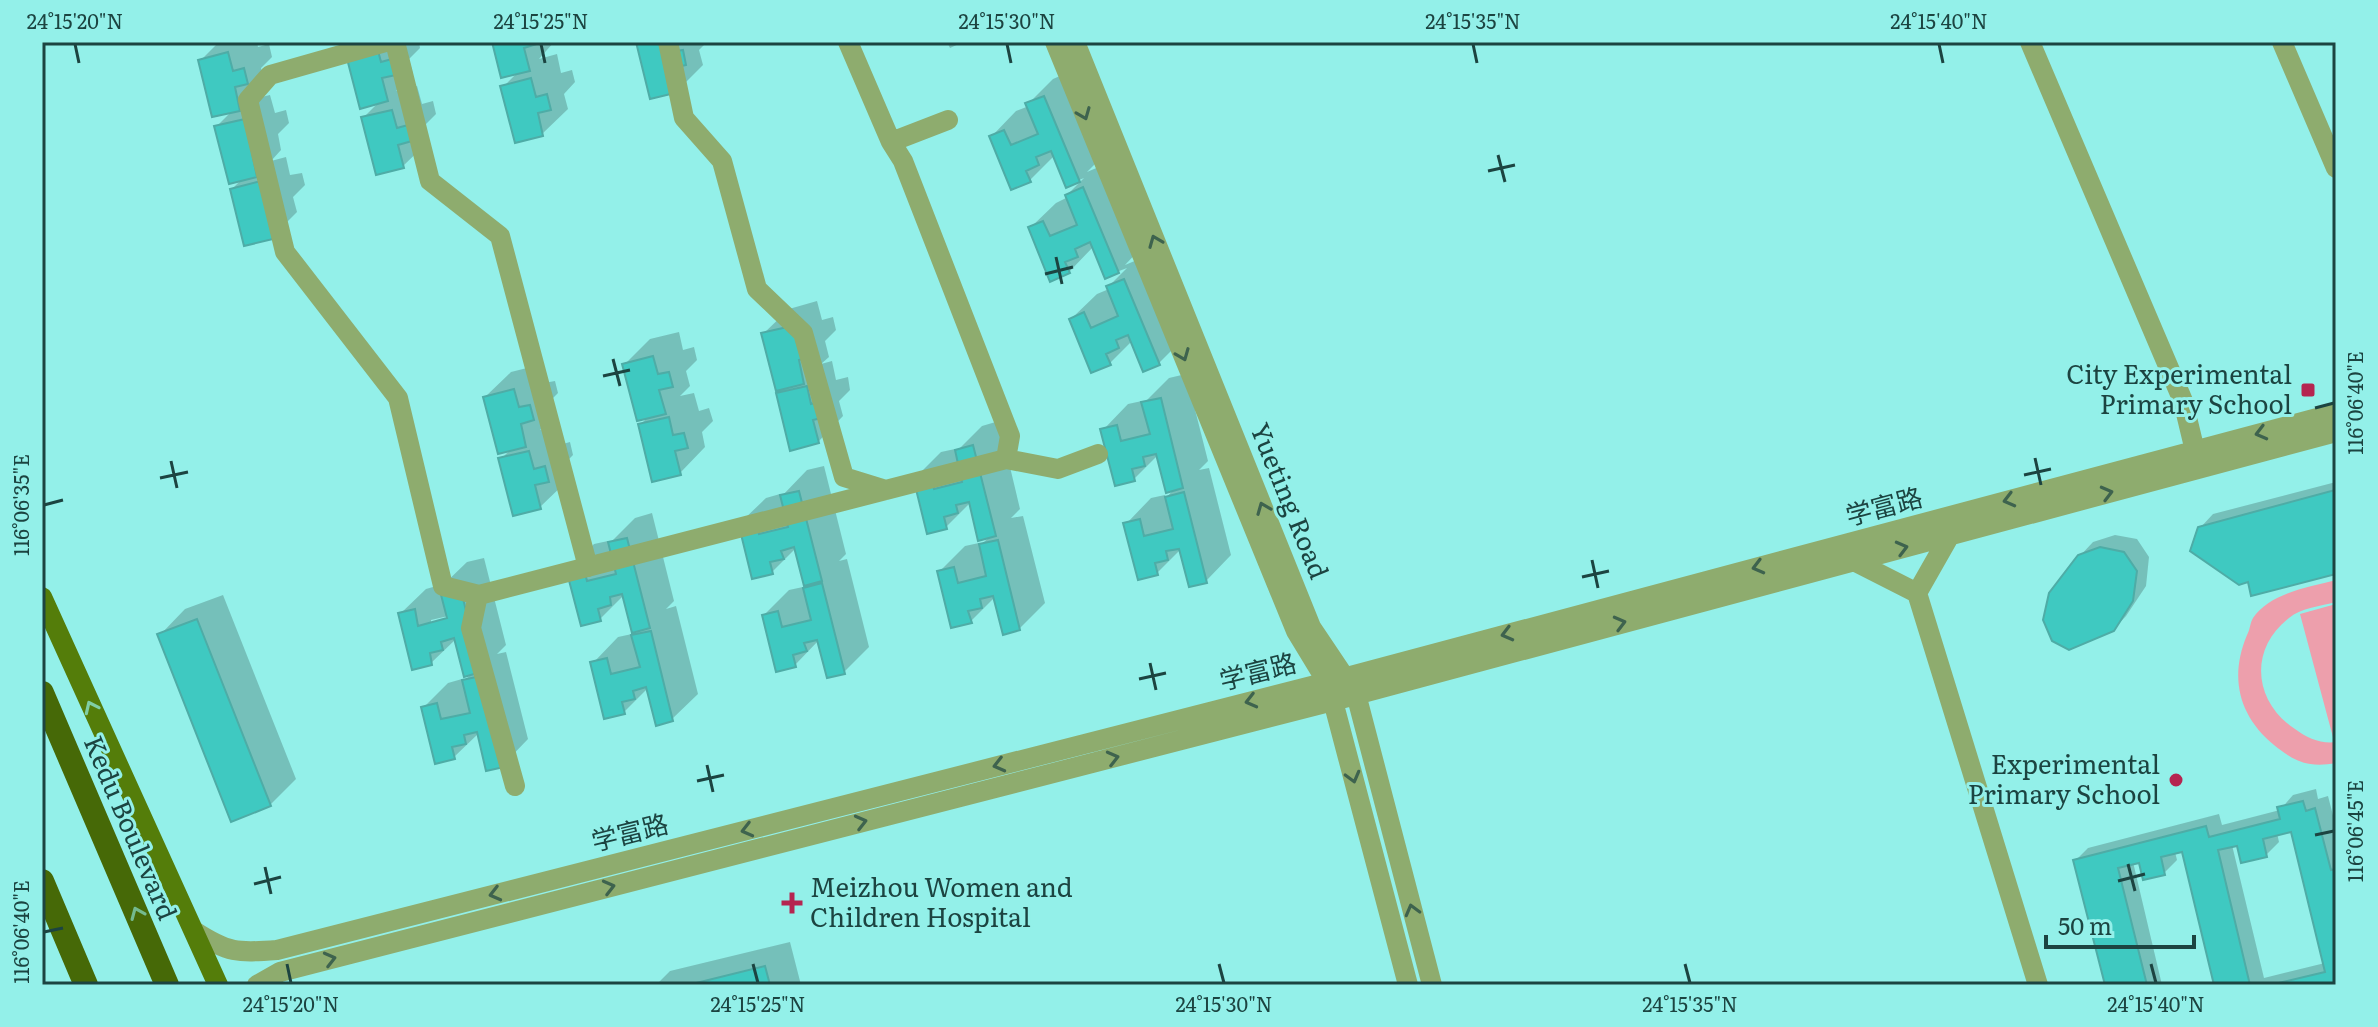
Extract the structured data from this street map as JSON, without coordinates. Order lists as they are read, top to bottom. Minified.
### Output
{"streets":{"highway":["Kedu Boulevard"],"street":["Yueting Road","学富路"]},"crossings":[["Yueting Road","学富路"]],"places":{"transit":["City Experimental Primary School"],"other":["Experimental Primary School"],"health":["Meizhou Women and Children Hospital"]},"scale_bar":"50 m","coordinates":["24°15'20\"N","24°15'25\"N","24°15'30\"N","24°15'35\"N","24°15'40\"N","116°06'40\"E","116°06'35\"E","116°06'45\"E"]}
